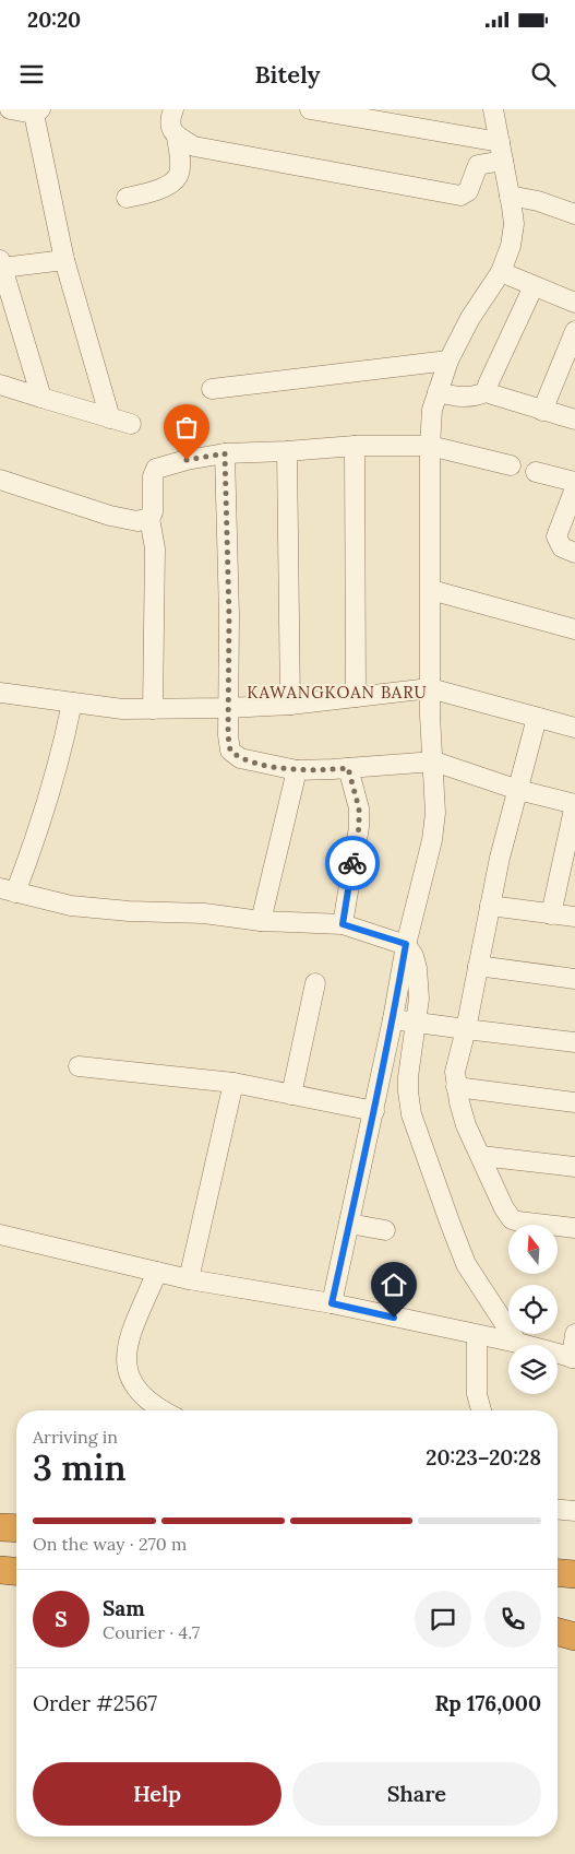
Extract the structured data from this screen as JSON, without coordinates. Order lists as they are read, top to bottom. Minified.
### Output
{"districts":["KAWANGKOAN BARU"],"north":"top","page":{"status":"20:20","header":"Bitely","heading":["3 min","Arriving in","20:23–20:28"],"panel":["Sam","Courier · 4.7","Order #2567","Rp 176,000"],"bar":"On the way · 270 m","round":"S","buttons":["Help","Share"]}}
